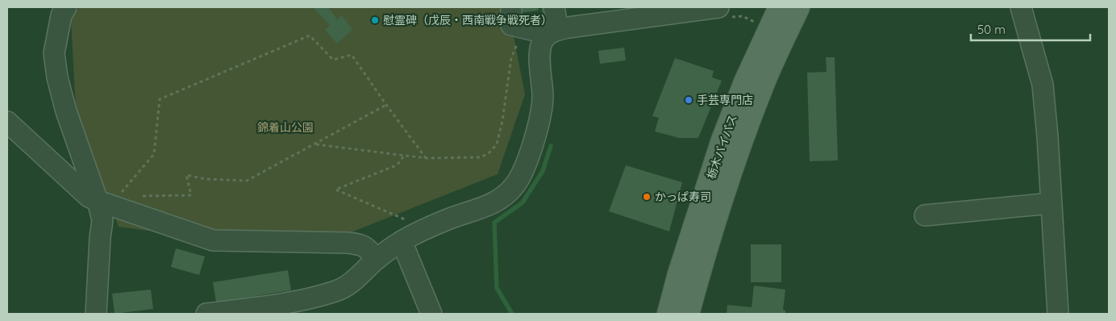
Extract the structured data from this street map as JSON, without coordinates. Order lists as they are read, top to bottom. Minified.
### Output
{"streets":{"main road":["栃木バイパス"]},"parks":["錦着山公園"],"places":["慰霊碑（戊辰・西南戦争戦死者）","手芸専門店","かっぱ寿司"],"scale_bar":"50 m"}
